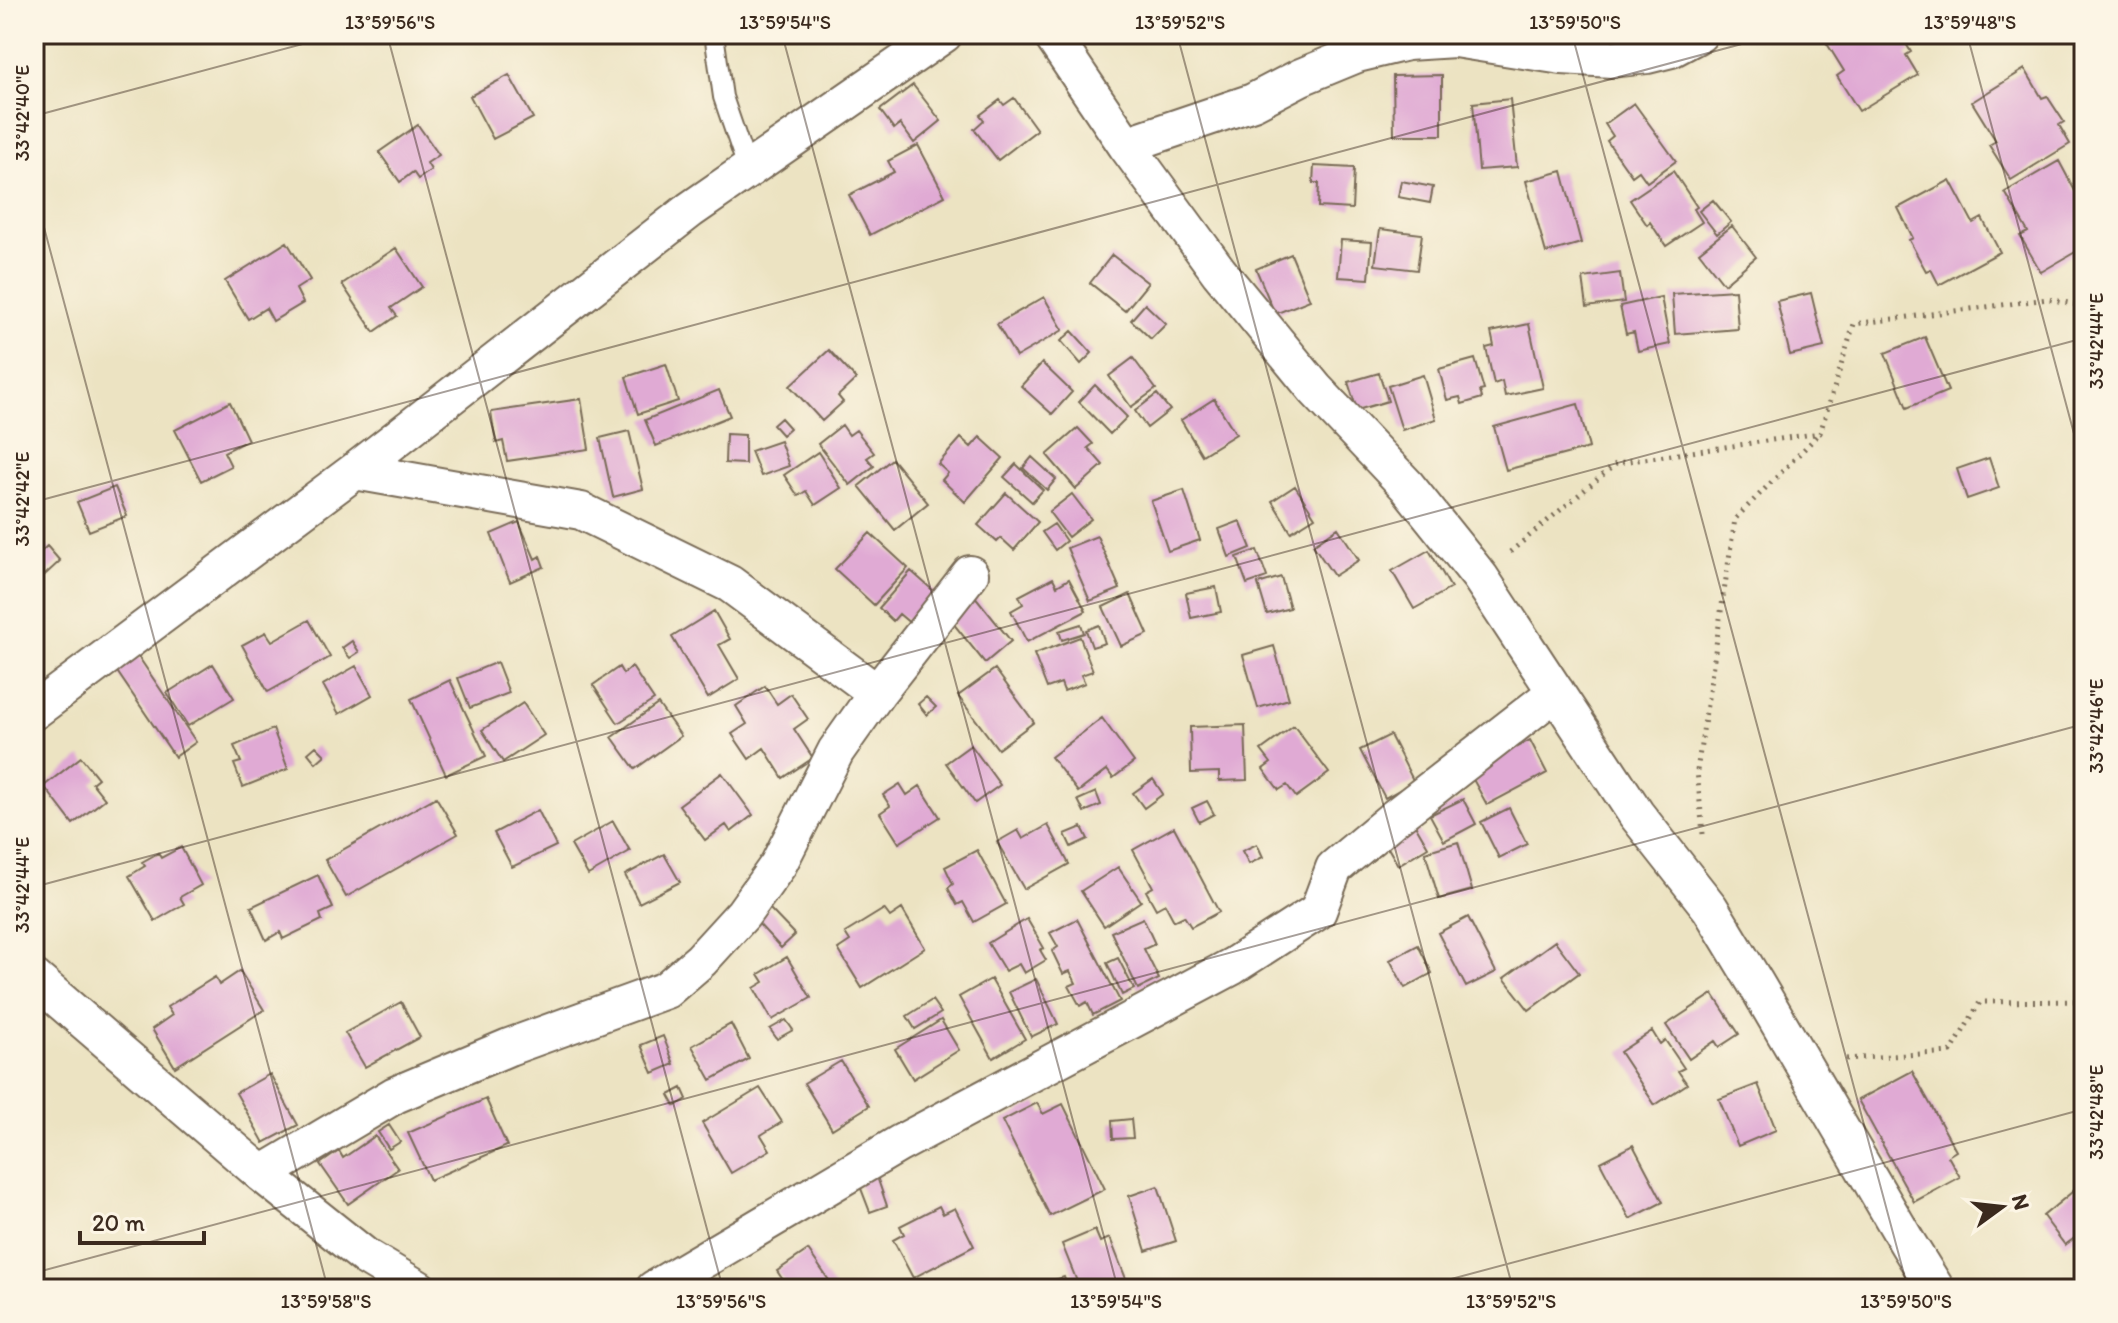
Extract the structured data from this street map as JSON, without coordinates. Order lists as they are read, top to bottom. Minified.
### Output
{"scale_bar":"20 m","north":"right","coordinates":["13°59'56\"S","13°59'54\"S","13°59'52\"S","13°59'50\"S","13°59'48\"S","33°42'40\"E","33°42'44\"E","33°42'42\"E","33°42'46\"E","33°42'48\"E","13°59'58\"S"]}
